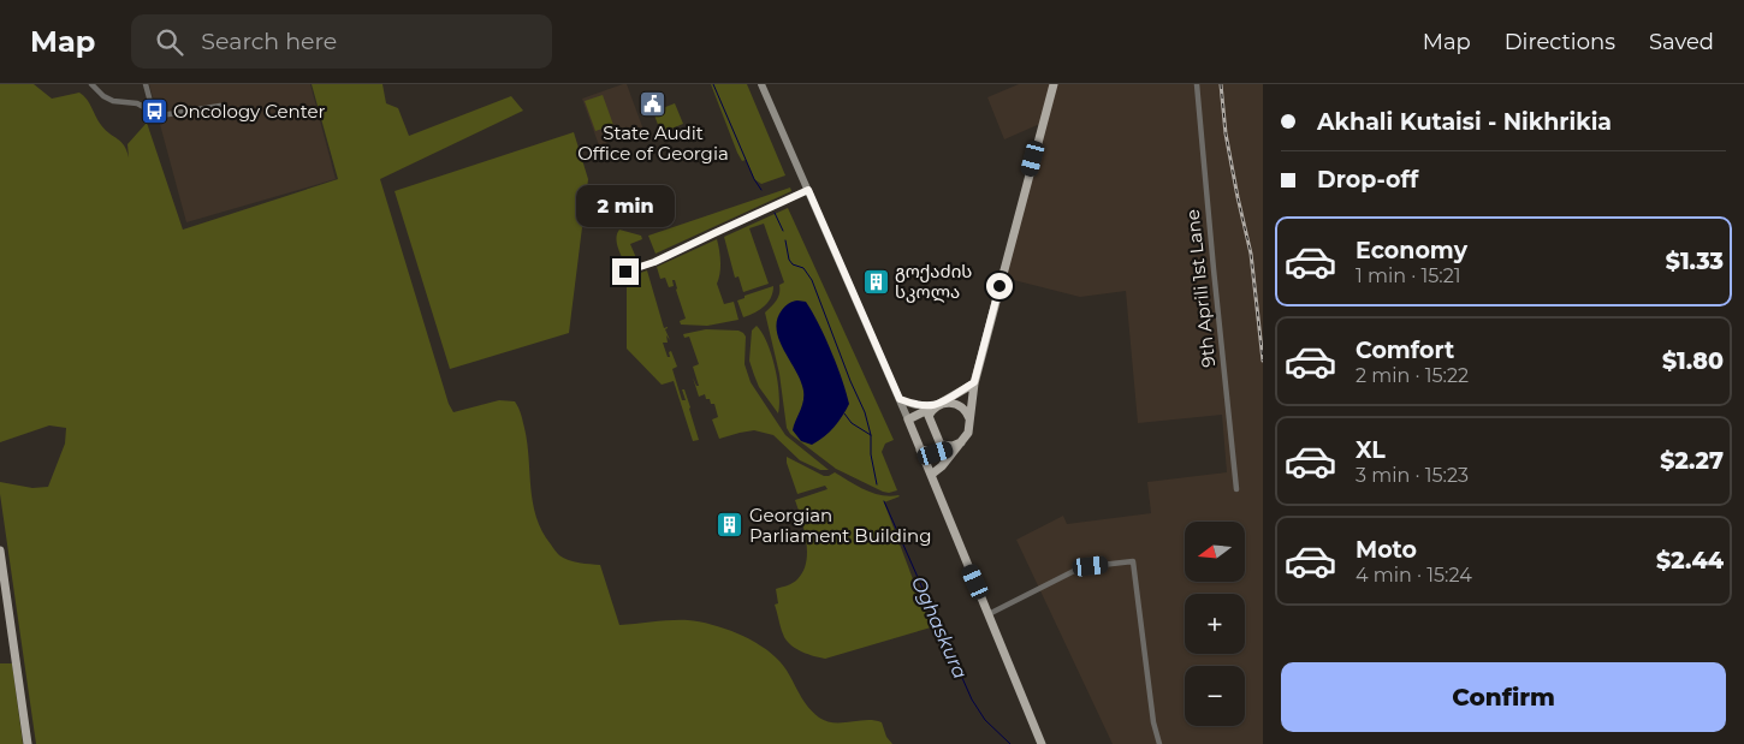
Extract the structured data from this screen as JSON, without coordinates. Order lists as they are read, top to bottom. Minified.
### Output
{"streets":{"street":["9th Aprili 1st Lane"]},"water":["Oghaskura"],"places":{"public building":["State Audit Office of Georgia"],"bus stop":["Oncology Center"],"building":["გოქაძის სკოლა","Georgian Parliament Building"]},"north":"left","page":{"header":"Map","search":"Search here","nav":["Map","Directions","Saved"],"banner":["Akhali Kutaisi - Nikhrikia","Drop-off"],"bubble":"2 min","list":[{"name":"Economy","note":"1 min · 15:21","value":"$1.33"},{"name":"Comfort","note":"2 min · 15:22","value":"$1.80"},{"name":"XL","note":"3 min · 15:23","value":"$2.27"},{"name":"Moto","note":"4 min · 15:24","value":"$2.44"}],"map_buttons":["+","−"],"buttons":"Confirm"}}
